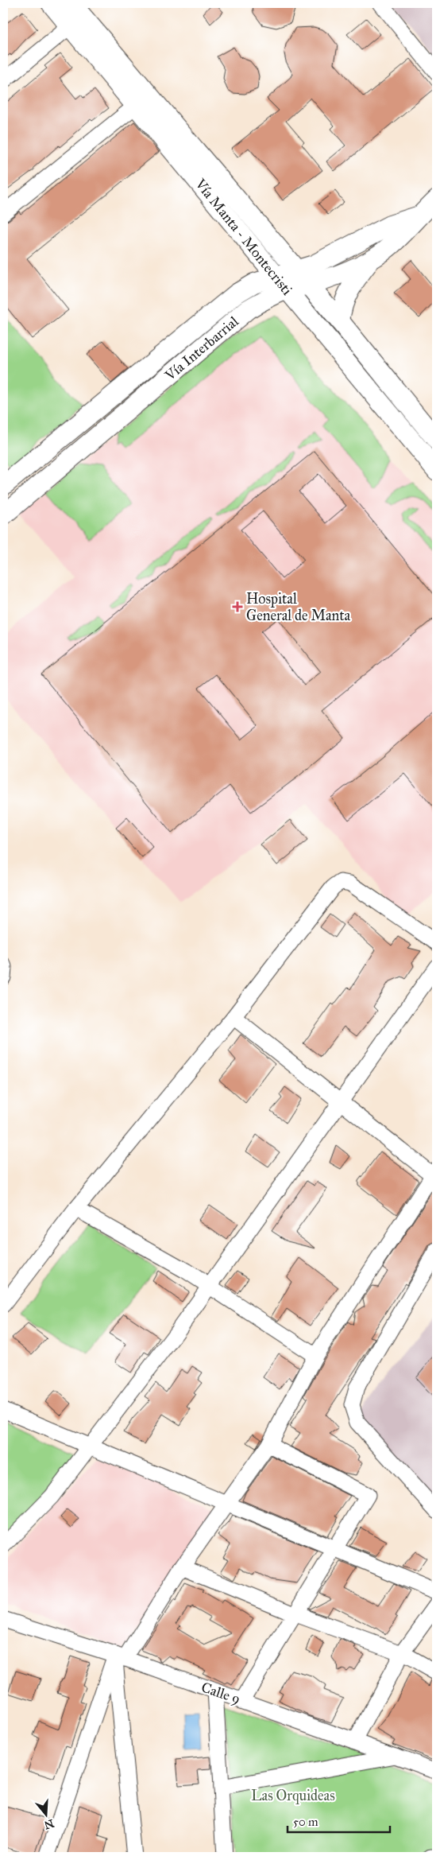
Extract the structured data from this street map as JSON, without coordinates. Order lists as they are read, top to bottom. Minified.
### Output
{"streets":{"main road":["Vía Manta - Montecristi","Vía Interbarrial"],"street":["Calle 9"]},"crossings":[["Vía Manta - Montecristi","Vía Interbarrial"]],"parks":["Las Orquideas"],"places":{"health":["Hospital General de Manta"]},"scale_bar":"50 m","north":"bottom"}
